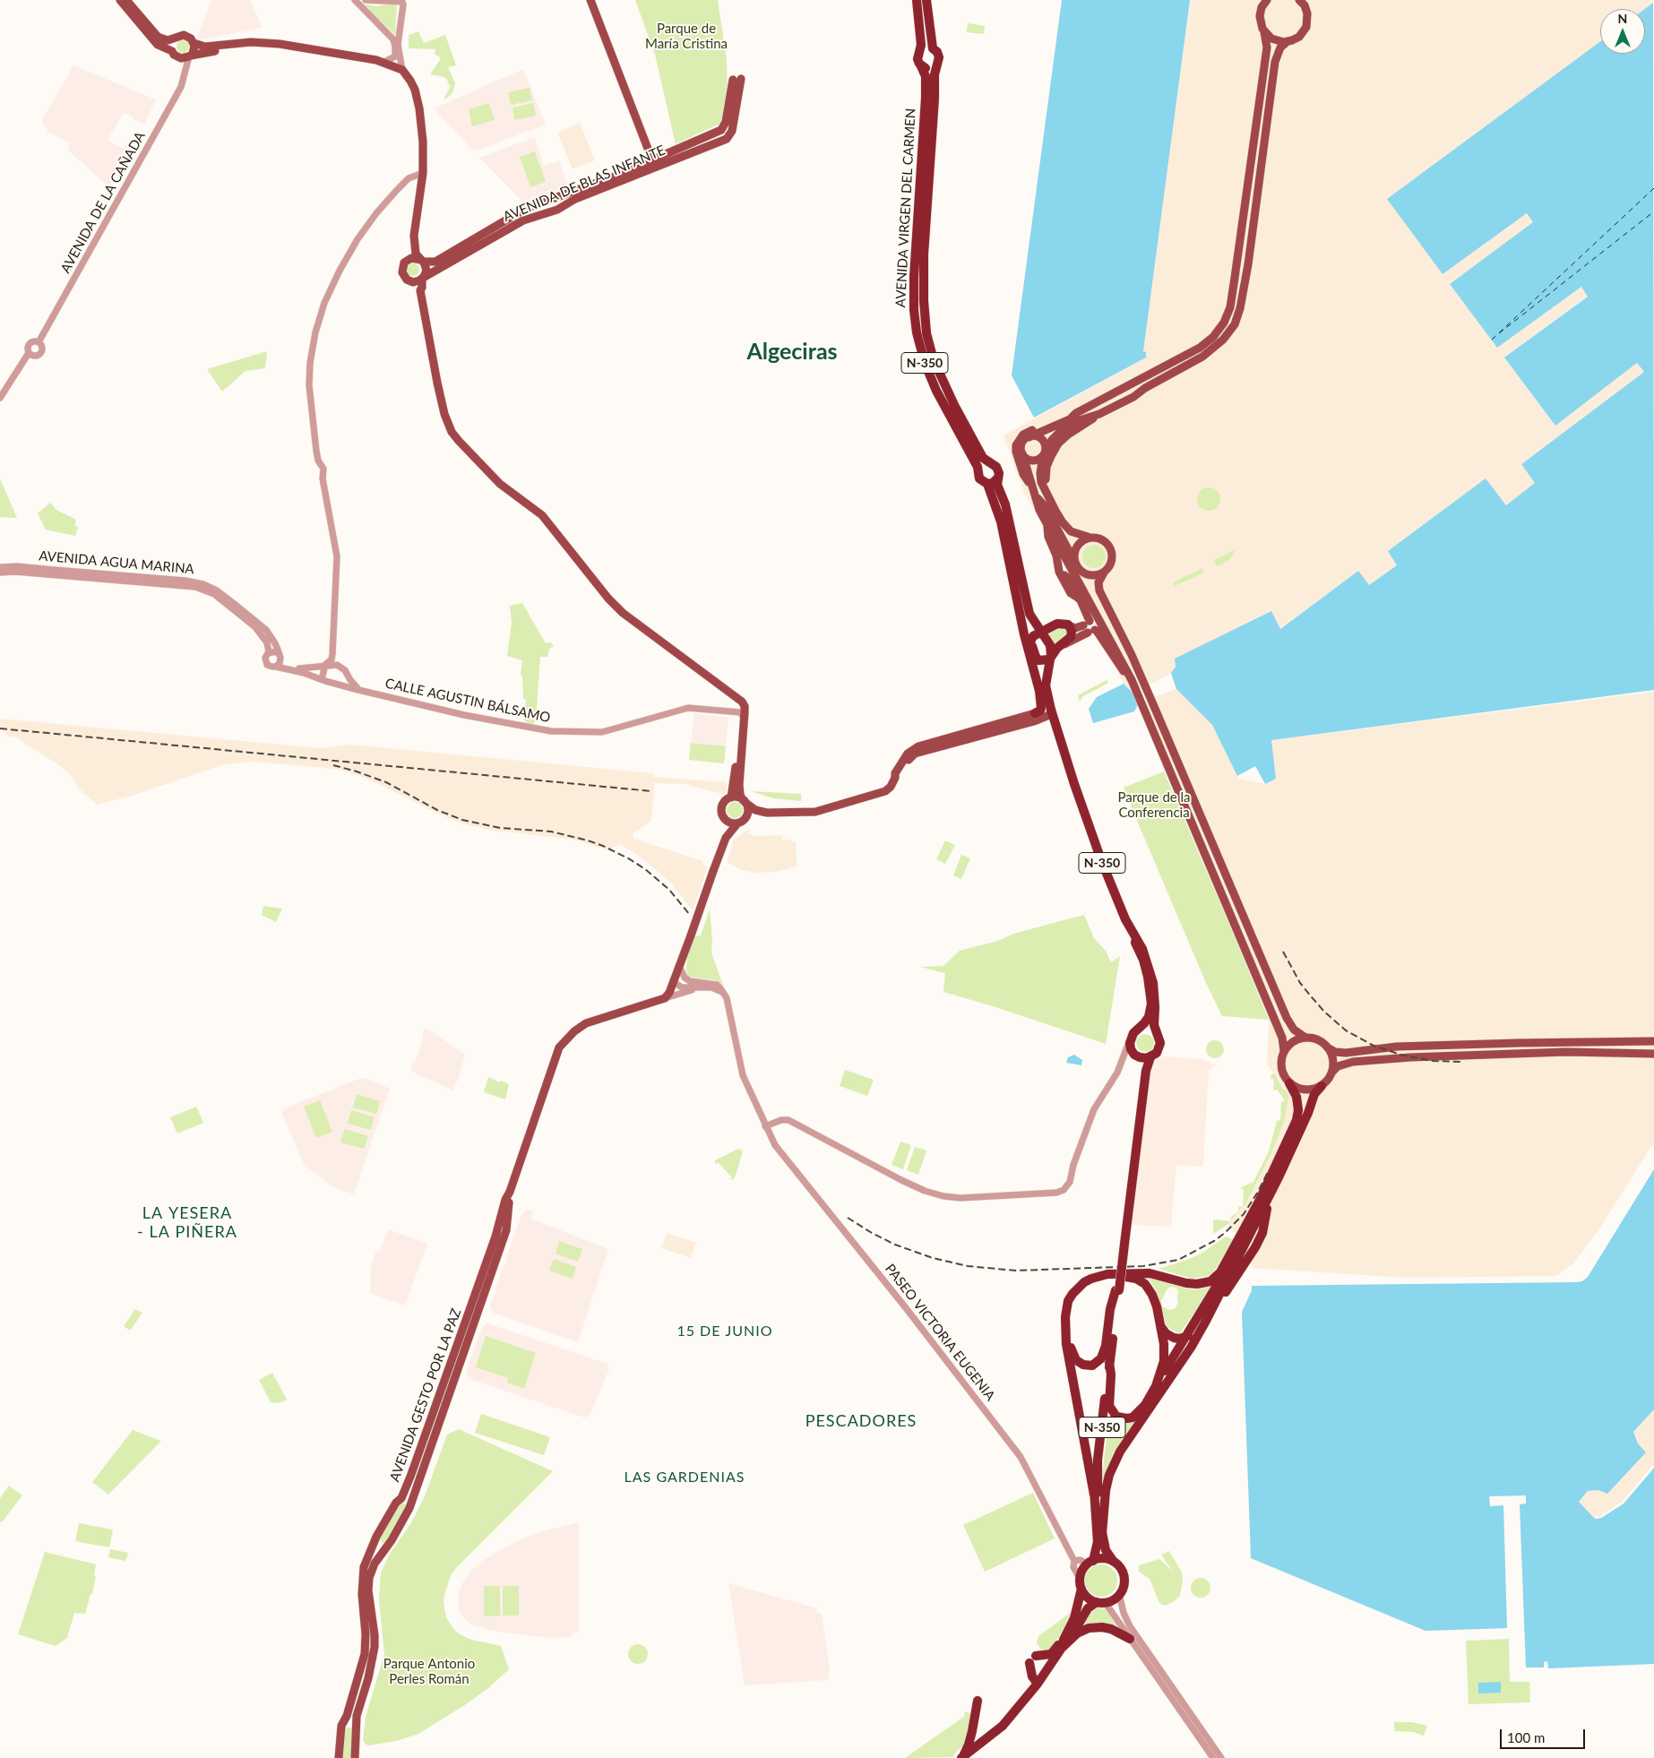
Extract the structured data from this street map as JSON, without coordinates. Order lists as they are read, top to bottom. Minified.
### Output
{"streets":{"highway":["AVENIDA VIRGEN DEL CARMEN","N-350"],"main road":["AVENIDA DE BLAS INFANTE","AVENIDA GESTO POR LA PAZ"],"street":["AVENIDA DE LA CAÑADA","AVENIDA AGUA MARINA","CALLE AGUSTIN BÁLSAMO","PASEO VICTORIA EUGENIA"]},"crossings":[["AVENIDA VIRGEN DEL CARMEN","N-350"],["N-350","PASEO VICTORIA EUGENIA"]],"districts":["Algeciras","LA YESERA - LA PIÑERA","15 DE JUNIO","PESCADORES","LAS GARDENIAS"],"parks":["Parque de María Cristina","Parque de la Conferencia","Parque Antonio Perles Román"],"scale_bar":"100 m","north":"top"}
